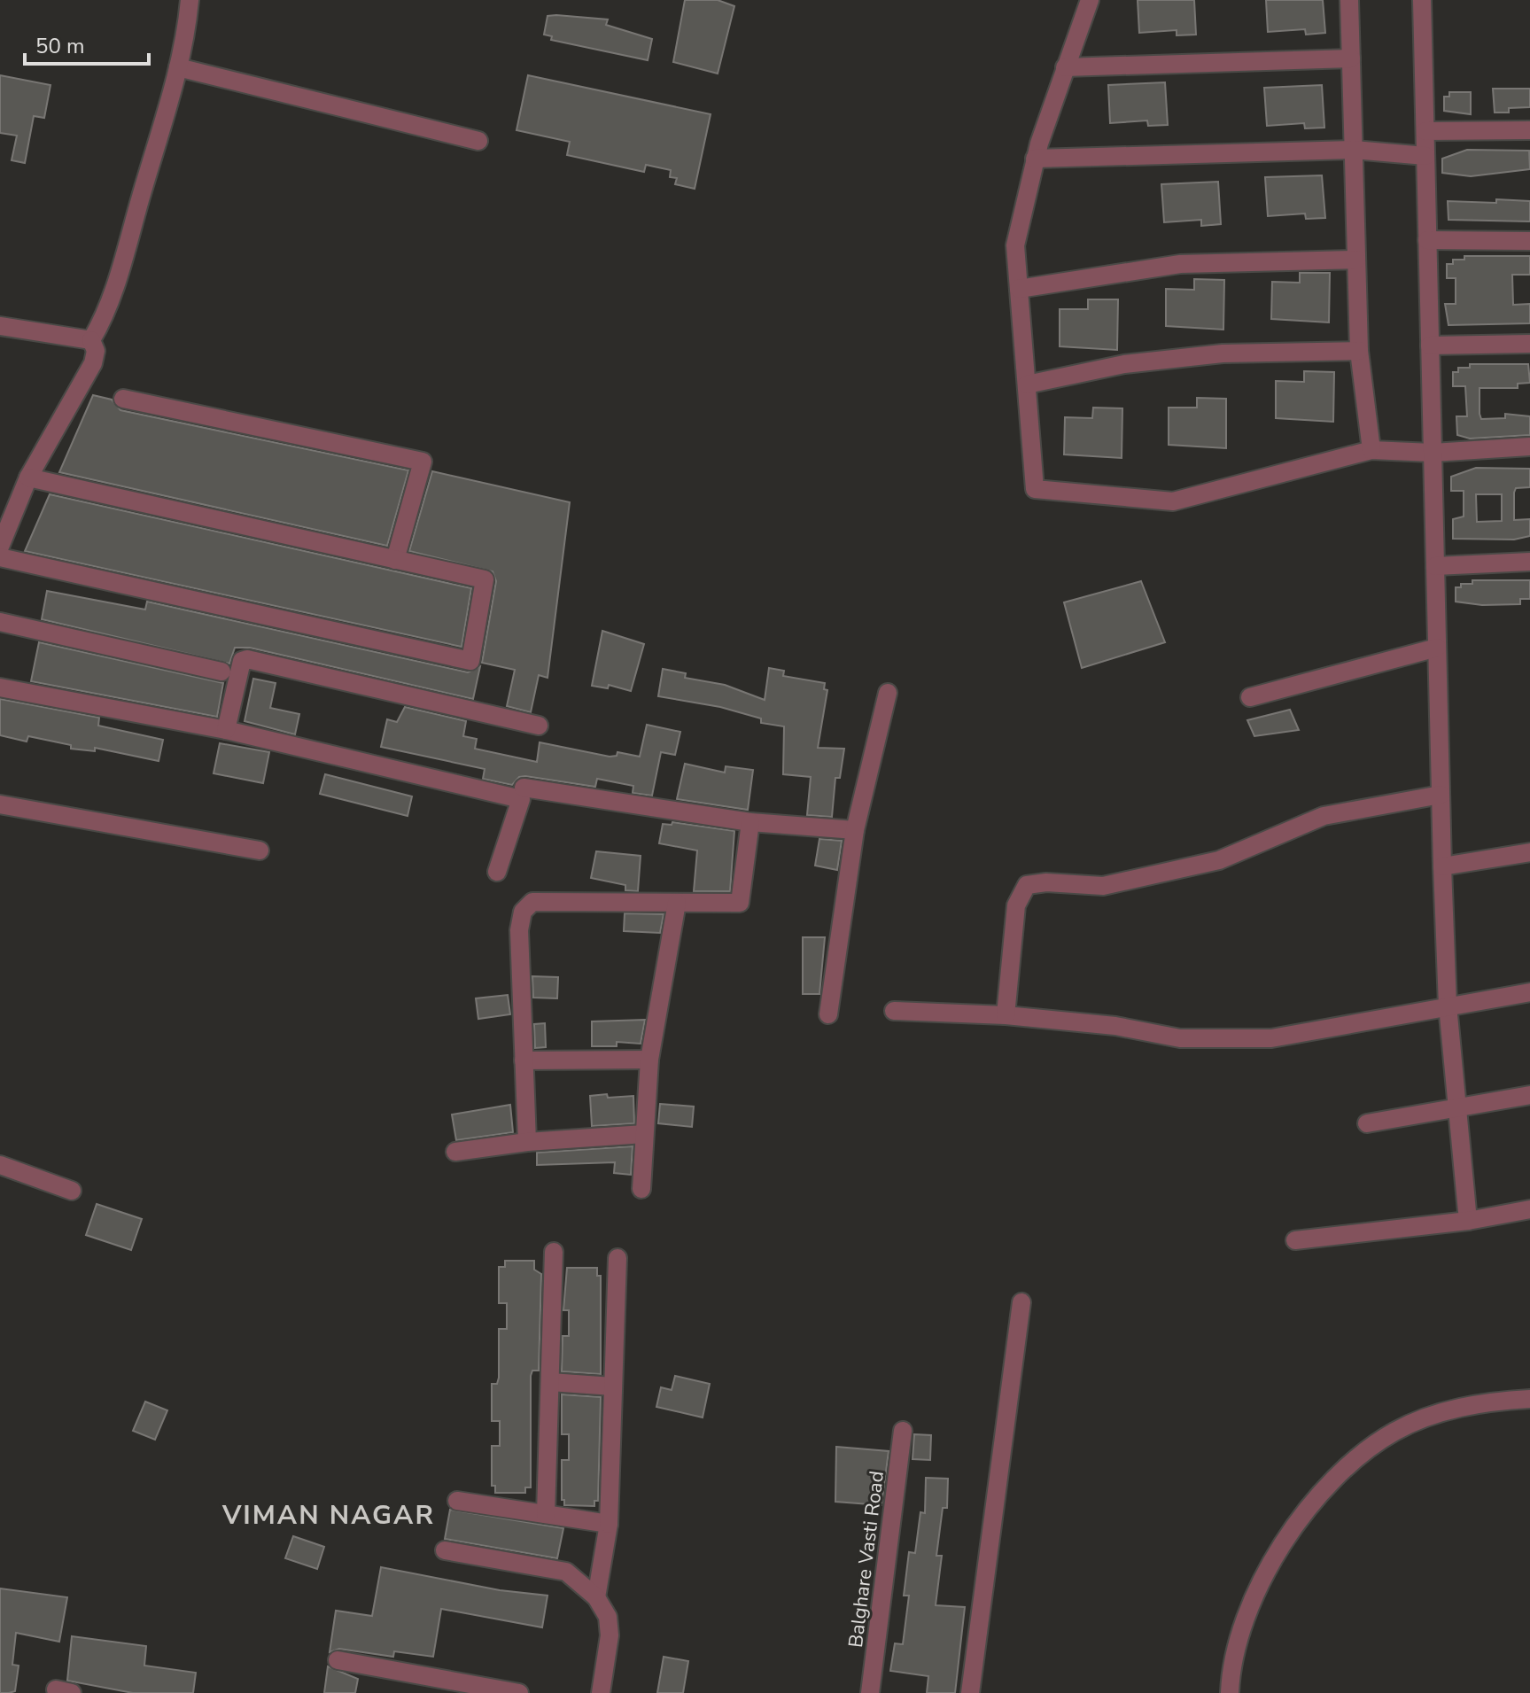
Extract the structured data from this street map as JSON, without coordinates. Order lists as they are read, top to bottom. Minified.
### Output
{"streets":{"street":["Balghare Vasti Road"]},"districts":["VIMAN NAGAR"],"scale_bar":"50 m"}
